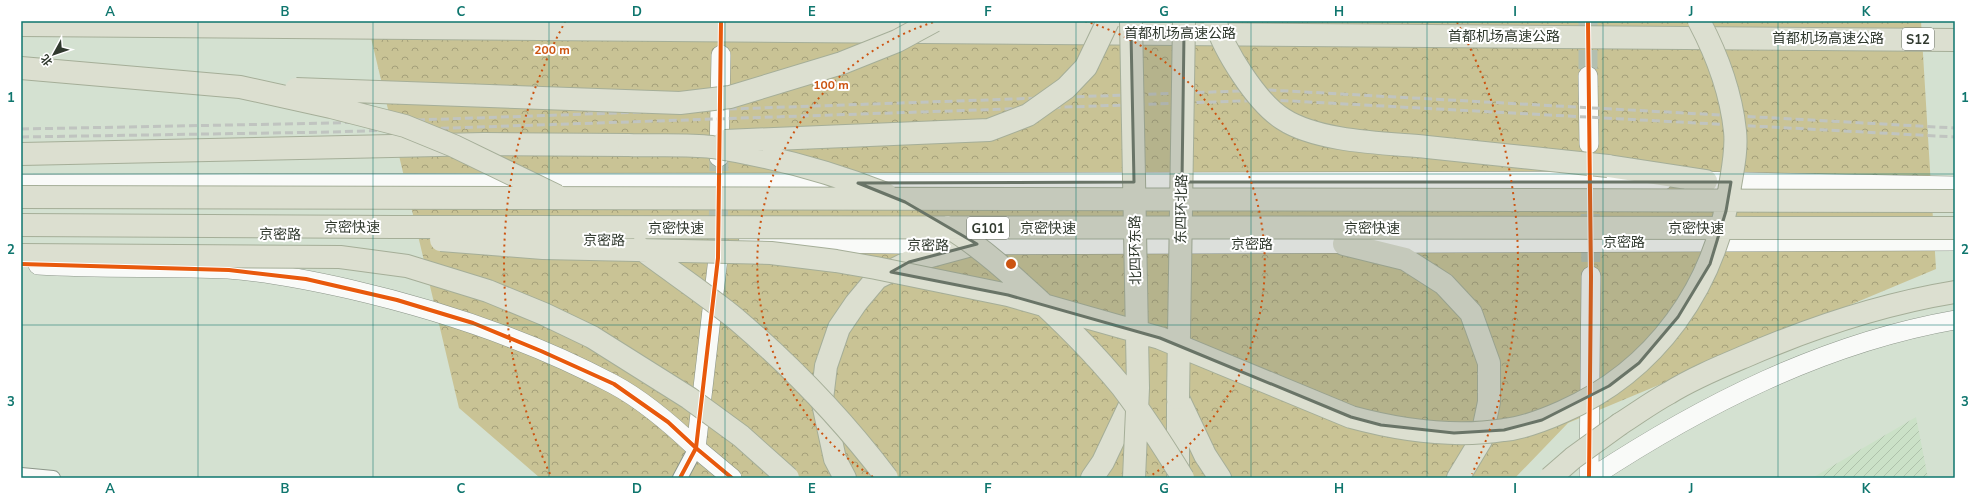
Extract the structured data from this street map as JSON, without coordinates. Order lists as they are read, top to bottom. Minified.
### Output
{"streets":{"highway":["首都机场高速公路","S12","东四环北路","京密快速","G101","北四环东路"],"main road":["京密路"]},"north":"bottom left","grid":{"columns":["A","B","C","D","E","F","G","H","I","J","K"],"rows":["1","2","3"]},"rings":["200 m","100 m"]}
